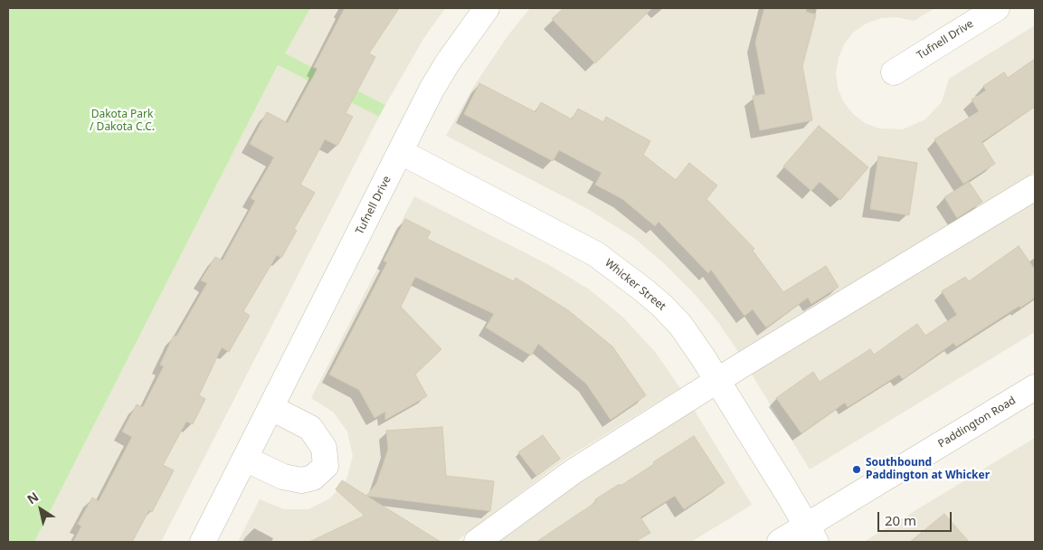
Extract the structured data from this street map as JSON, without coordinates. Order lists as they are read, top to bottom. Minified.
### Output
{"streets":{"street":["Tufnell Drive","Whicker Street","Paddington Road"]},"crossings":[["Tufnell Drive","Whicker Street"],["Whicker Street","Paddington Road"]],"parks":["Dakota Park / Dakota C.C."],"places":["Southbound Paddington at Whicker"],"scale_bar":"20 m","north":"top left"}
